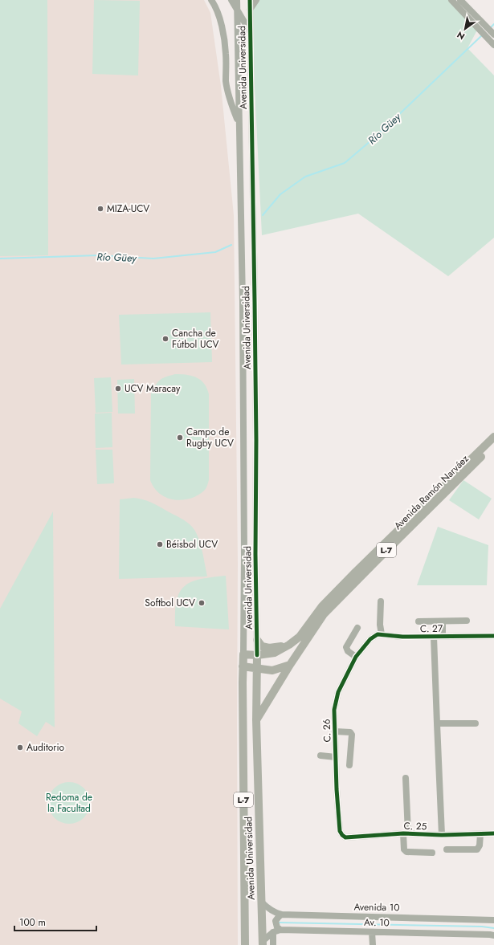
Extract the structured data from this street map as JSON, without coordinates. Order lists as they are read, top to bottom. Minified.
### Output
{"streets":{"main road":["Avenida Universidad","Avenida Ramón Narváez","L-7"],"street":["C. 27","C. 26","C. 25","Avenida 10","Av. 10"]},"crossings":[["Avenida Universidad","Avenida Ramón Narváez"],["Avenida Universidad","Avenida 10"],["Avenida Universidad","Av. 10"],["C. 27","C. 26"],["C. 26","C. 25"]],"water":["Río Güey"],"parks":["Redoma de la Facultad"],"places":["MIZA-UCV","Cancha de Fútbol UCV","UCV Maracay","Campo de Rugby UCV","Béisbol UCV","Softbol UCV","Auditorio"],"scale_bar":"100 m","north":"bottom left"}
